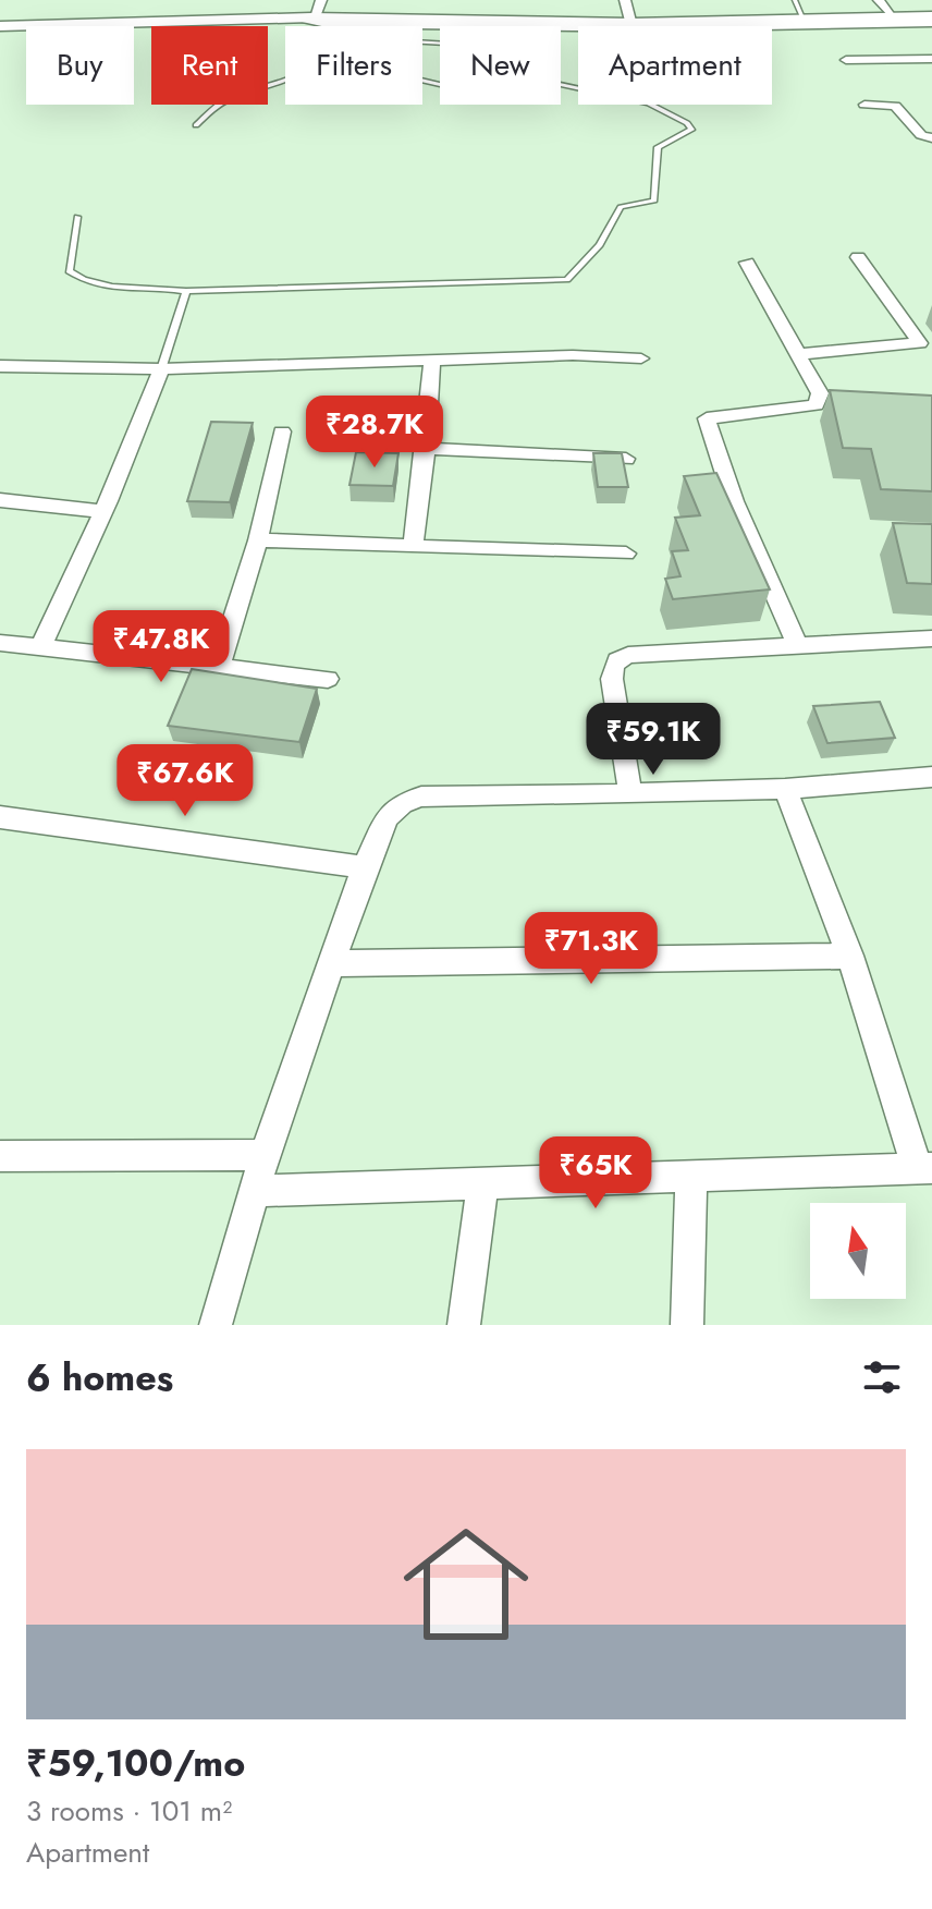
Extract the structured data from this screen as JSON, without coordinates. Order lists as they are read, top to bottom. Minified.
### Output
{"north":"top","page":{"chip":["Buy","Rent","Filters","New","Apartment"],"price":["₹28.7K","₹47.8K","₹59.1K","₹67.6K","₹71.3K","₹65K"],"heading":"6 homes","list":[{"name":"₹59,100/mo","note":"3 rooms · 101 m² · Apartment"}]}}
